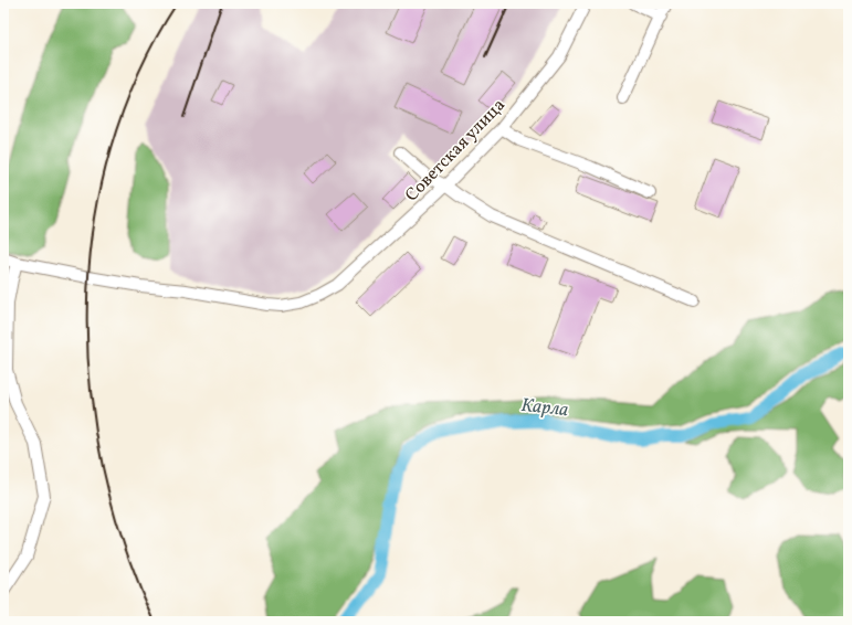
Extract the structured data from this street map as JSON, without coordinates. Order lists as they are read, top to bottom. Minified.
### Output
{"streets":{"street":["Советская улица"]},"water":["Карла"]}
